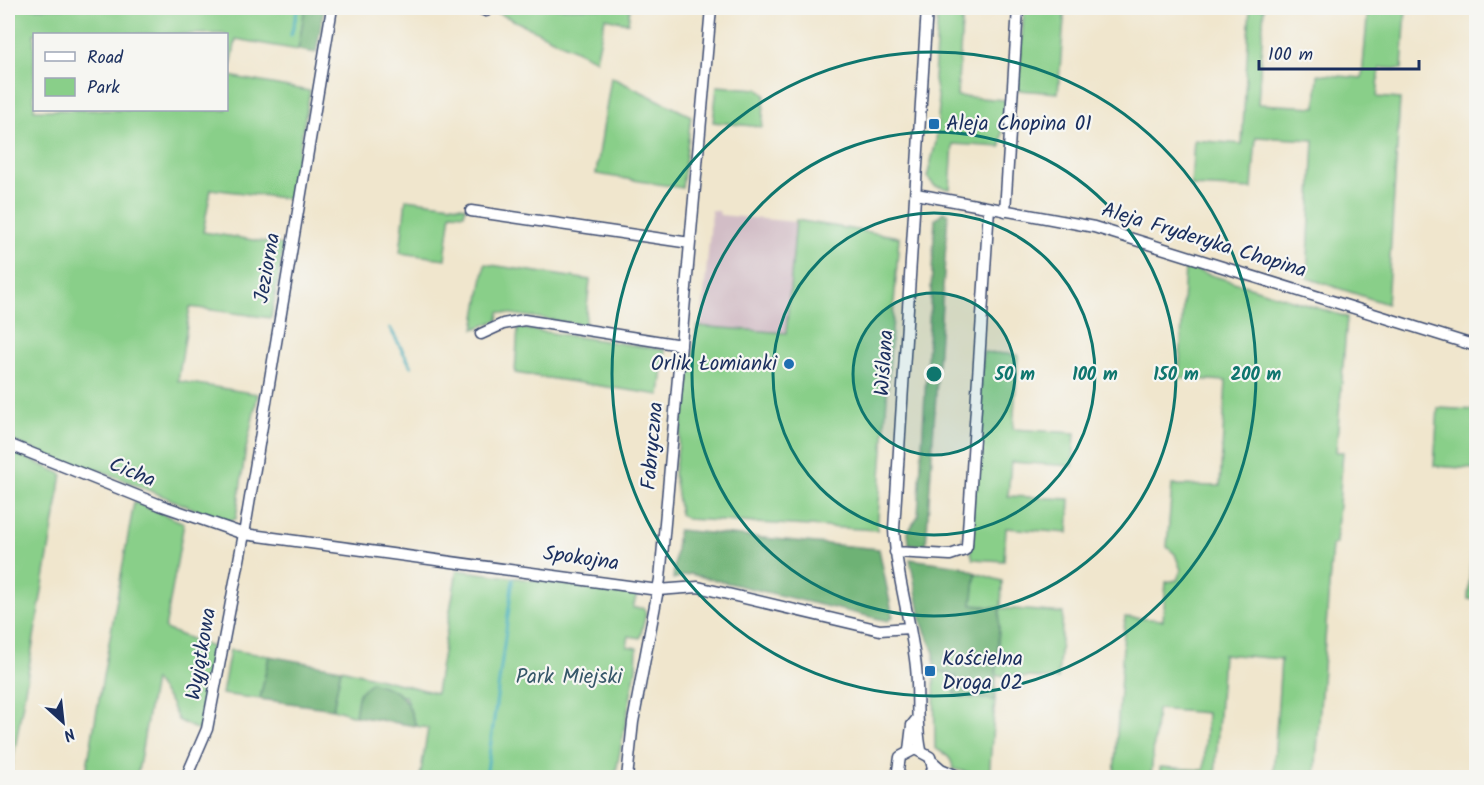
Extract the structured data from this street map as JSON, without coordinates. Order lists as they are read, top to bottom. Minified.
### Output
{"streets":{"street":["Aleja Fryderyka Chopina","Jeziorna","Wiślana","Fabryczna","Cicha","Spokojna","Wyjątkowa"]},"crossings":[["Aleja Fryderyka Chopina","Wiślana"],["Jeziorna","Cicha"],["Jeziorna","Spokojna"],["Jeziorna","Wyjątkowa"],["Wiślana","Spokojna"],["Fabryczna","Spokojna"],["Cicha","Spokojna"],["Cicha","Wyjątkowa"],["Spokojna","Wyjątkowa"]],"parks":["Park Miejski"],"places":{"transit":["Aleja Chopina 01","Kościelna Droga 02"],"other":["Orlik Łomianki"]},"legend":["Road","Park"],"scale_bar":"100 m","north":"bottom right","rings":["50 m","100 m","150 m","200 m"]}
